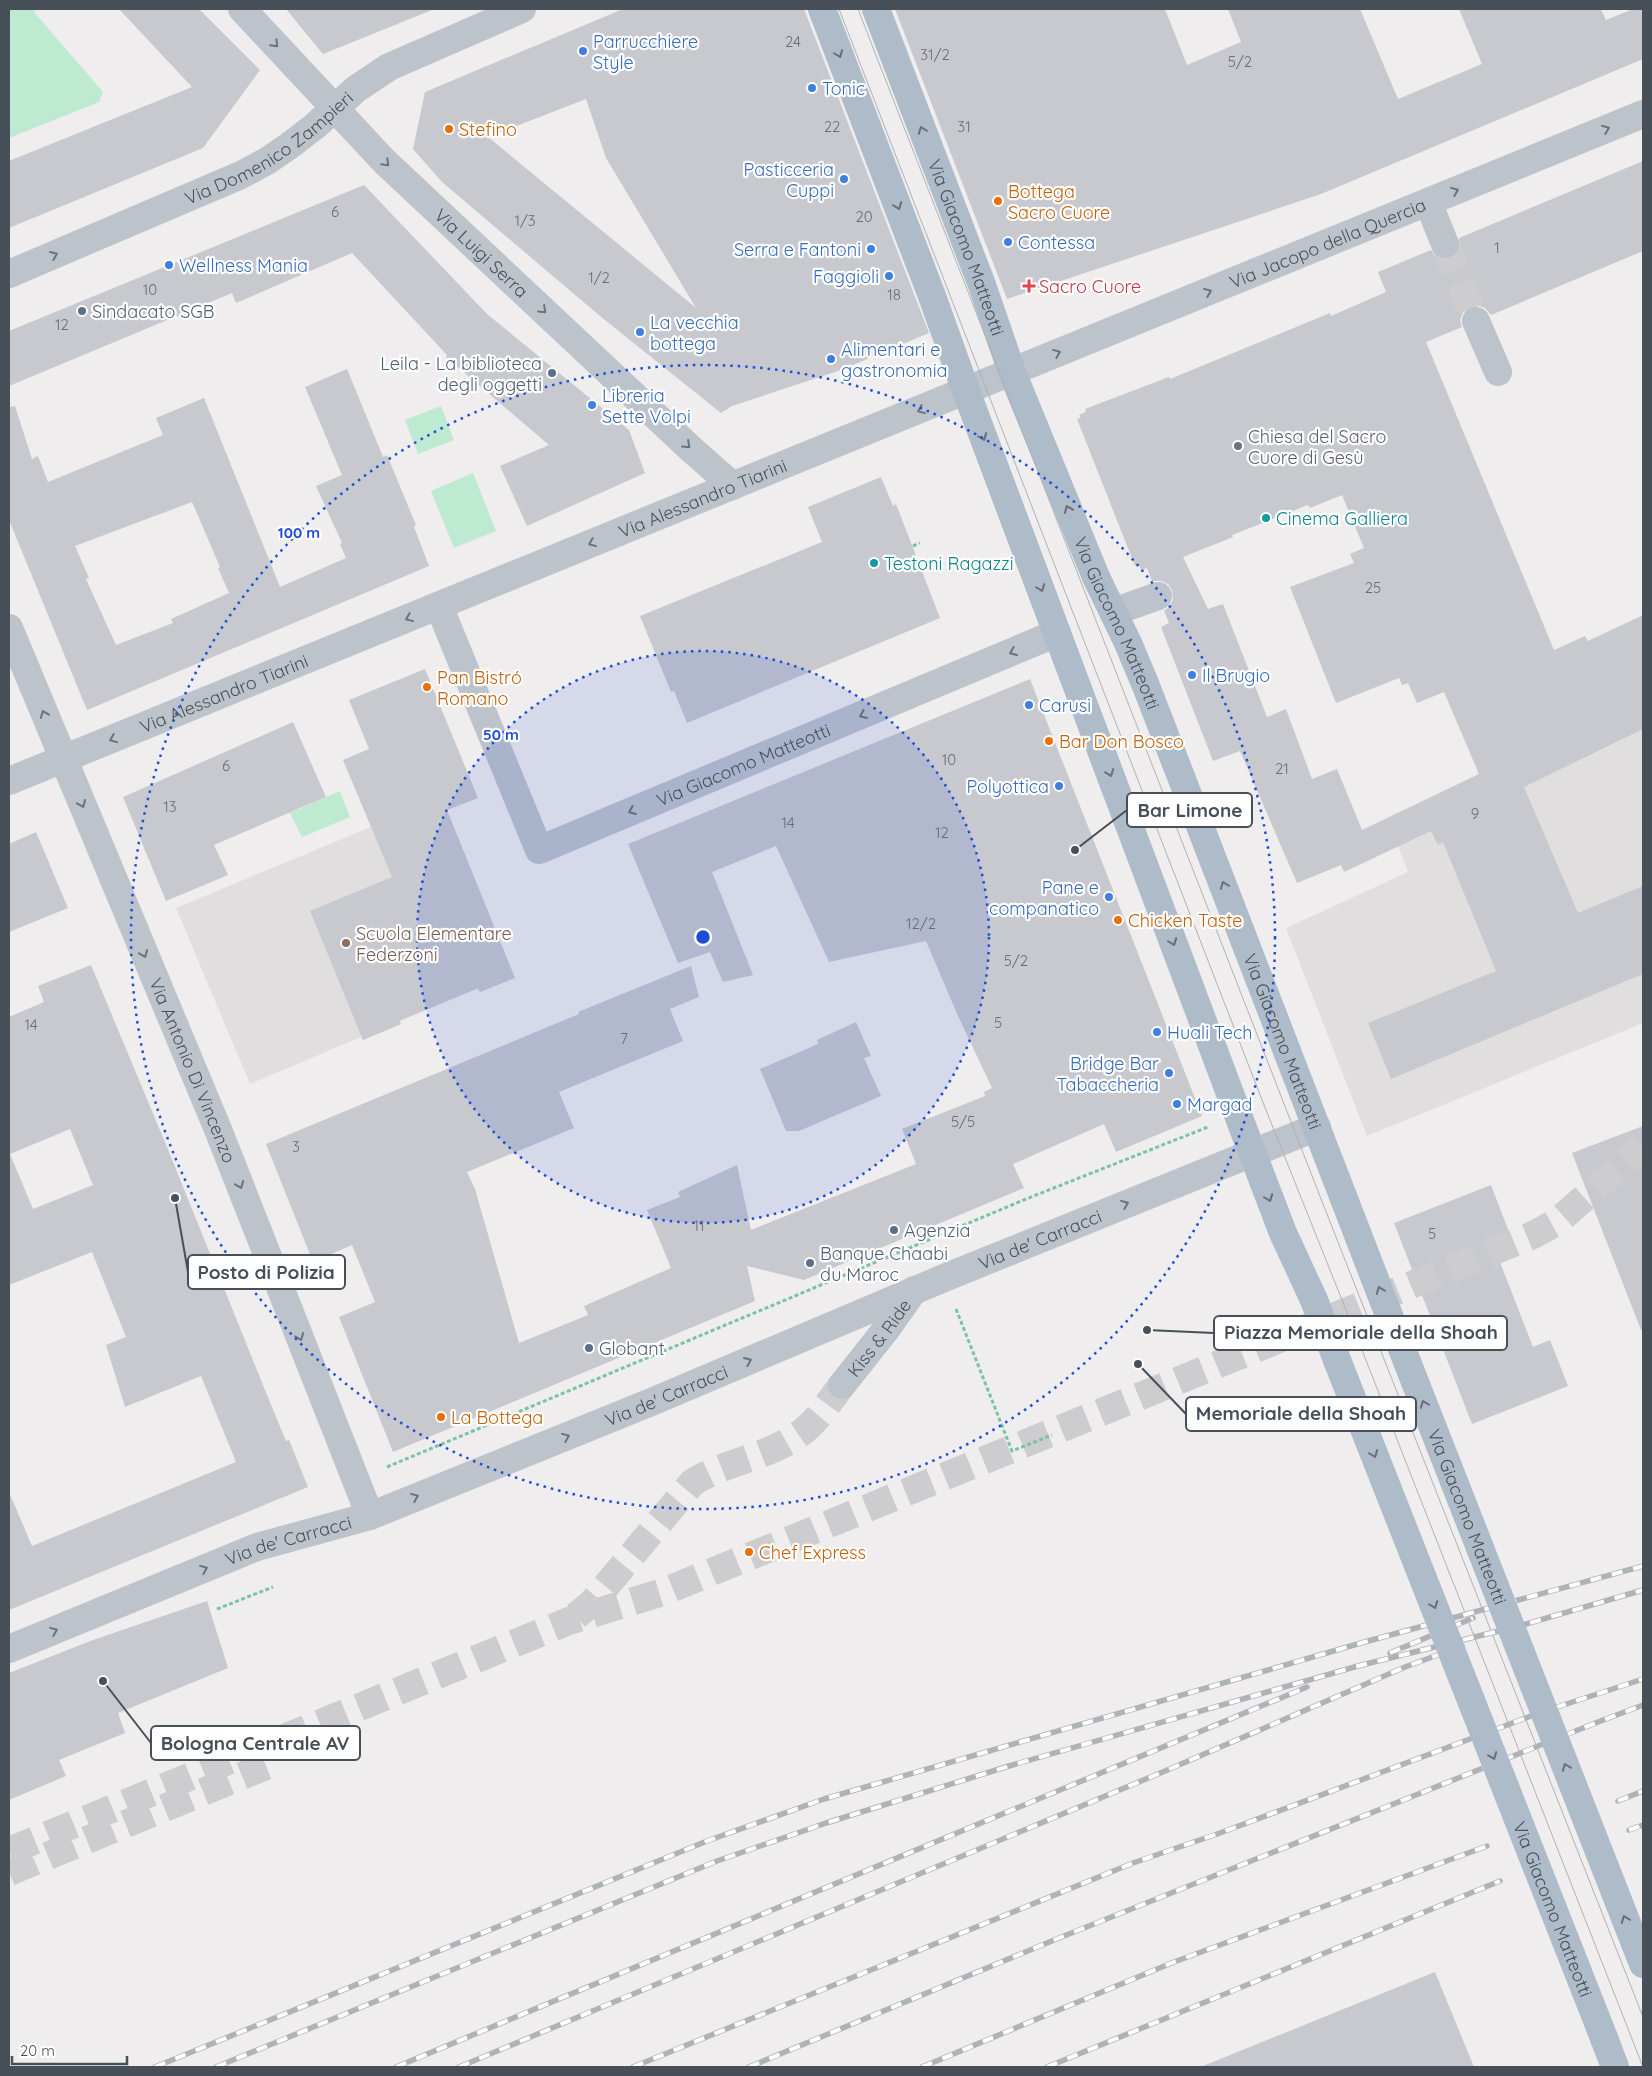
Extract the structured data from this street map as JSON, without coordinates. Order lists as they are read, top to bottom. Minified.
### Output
{"streets":{"main road":["Via Giacomo Matteotti"],"street":["Via Domenico Zampieri","Via Jacopo della Quercia","Via Luigi Serra","Via Alessandro Tiarini","Via Antonio Di Vincenzo","Via de' Carracci","Kiss & Ride"]},"crossings":[["Via Domenico Zampieri","Via Luigi Serra"],["Via Jacopo della Quercia","Via Giacomo Matteotti"],["Via Jacopo della Quercia","Via Alessandro Tiarini"],["Via Giacomo Matteotti","Via Alessandro Tiarini"],["Via Giacomo Matteotti","Via de' Carracci"],["Via Luigi Serra","Via Alessandro Tiarini"],["Via Alessandro Tiarini","Via Antonio Di Vincenzo"],["Via Antonio Di Vincenzo","Via de' Carracci"],["Via de' Carracci","Kiss & Ride"]],"one_way":["Via Domenico Zampieri","Via Jacopo della Quercia","Via Luigi Serra","Via Alessandro Tiarini","Via de' Carracci"],"places":{"other":["Parrucchiere Style","Tonic","Stefino","Pasticceria Cuppi","Bottega Sacro Cuore","Contessa","Serra e Fantoni","Wellness Mania","Faggioli","Sindacato SGB","La vecchia bottega","Alimentari e gastronomia","Leila - La biblioteca degli oggetti","Libreria Sette Volpi","Chiesa del Sacro Cuore di Gesù","Cinema Galliera","Testoni Ragazzi","Il Brugio","Pan Bistró Romano","Carusi","Bar Don Bosco","Polyottica","Bar Limone","Pane e companatico","Chicken Taste","Scuola Elementare Federzoni","Huali Tech","Bridge Bar Tabaccheria","Margad","Posto di Polizia","Agenzia","Banque Chaabi du Maroc","Piazza Memoriale della Shoah","Globant","Memoriale della Shoah","La Bottega","Chef Express","Bologna Centrale AV"],"health":["Sacro Cuore"]},"house_numbers":["24","31/2","5/2","22","31","6","20","1/3","1","1/2","10","18","12","25","10","6","21","13","9","14","12","12/2","5/2","5","14","7","5/5","3","11","5"],"scale_bar":"20 m","rings":["100 m","50 m"]}
